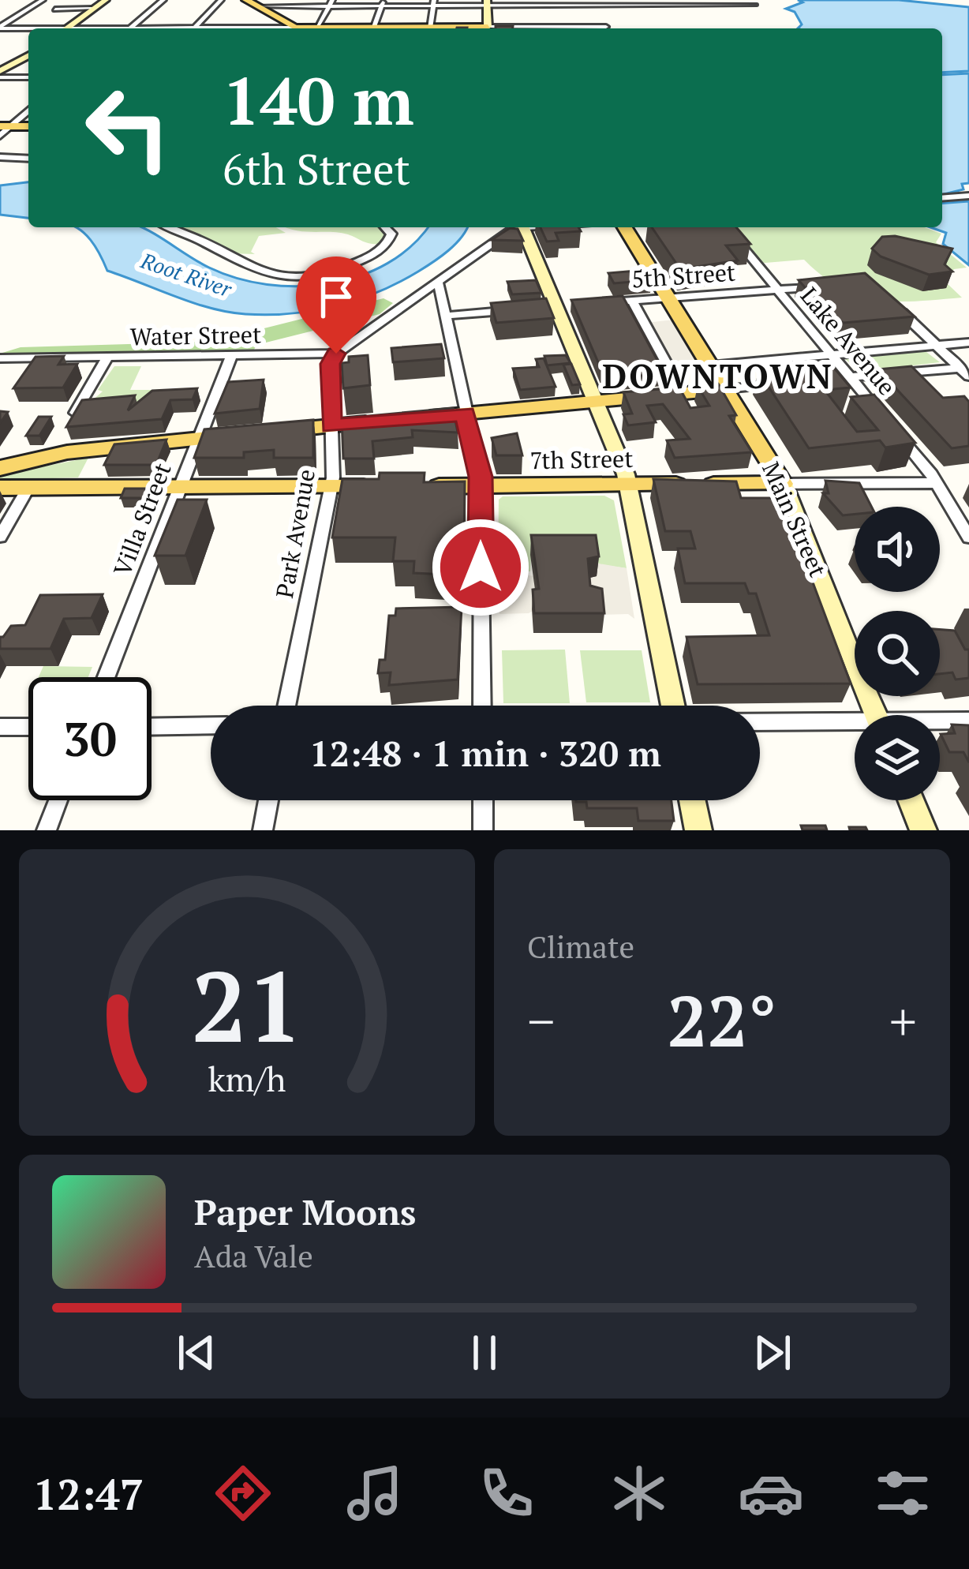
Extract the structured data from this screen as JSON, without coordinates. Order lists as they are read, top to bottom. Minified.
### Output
{"streets":{"main road":["7th Street","Main Street"],"street":["5th Street","Water Street","Lake Avenue","Villa Street","Park Avenue"]},"crossings":[["5th Street","Lake Avenue"],["5th Street","Main Street"],["Water Street","Villa Street"],["Water Street","Park Avenue"],["Lake Avenue","7th Street"],["7th Street","Villa Street"],["7th Street","Main Street"],["7th Street","Park Avenue"]],"districts":["DOWNTOWN"],"water":["Root River"],"page":{"turn":["140 m","6th Street"],"limit":"30","trip":"12:48 · 1 min · 320 m","tile":"Climate","heat":["−","22°","+"],"song":["Paper Moons","Ada Vale"],"tabs":"12:47","gauge":["21","km/h"]}}
